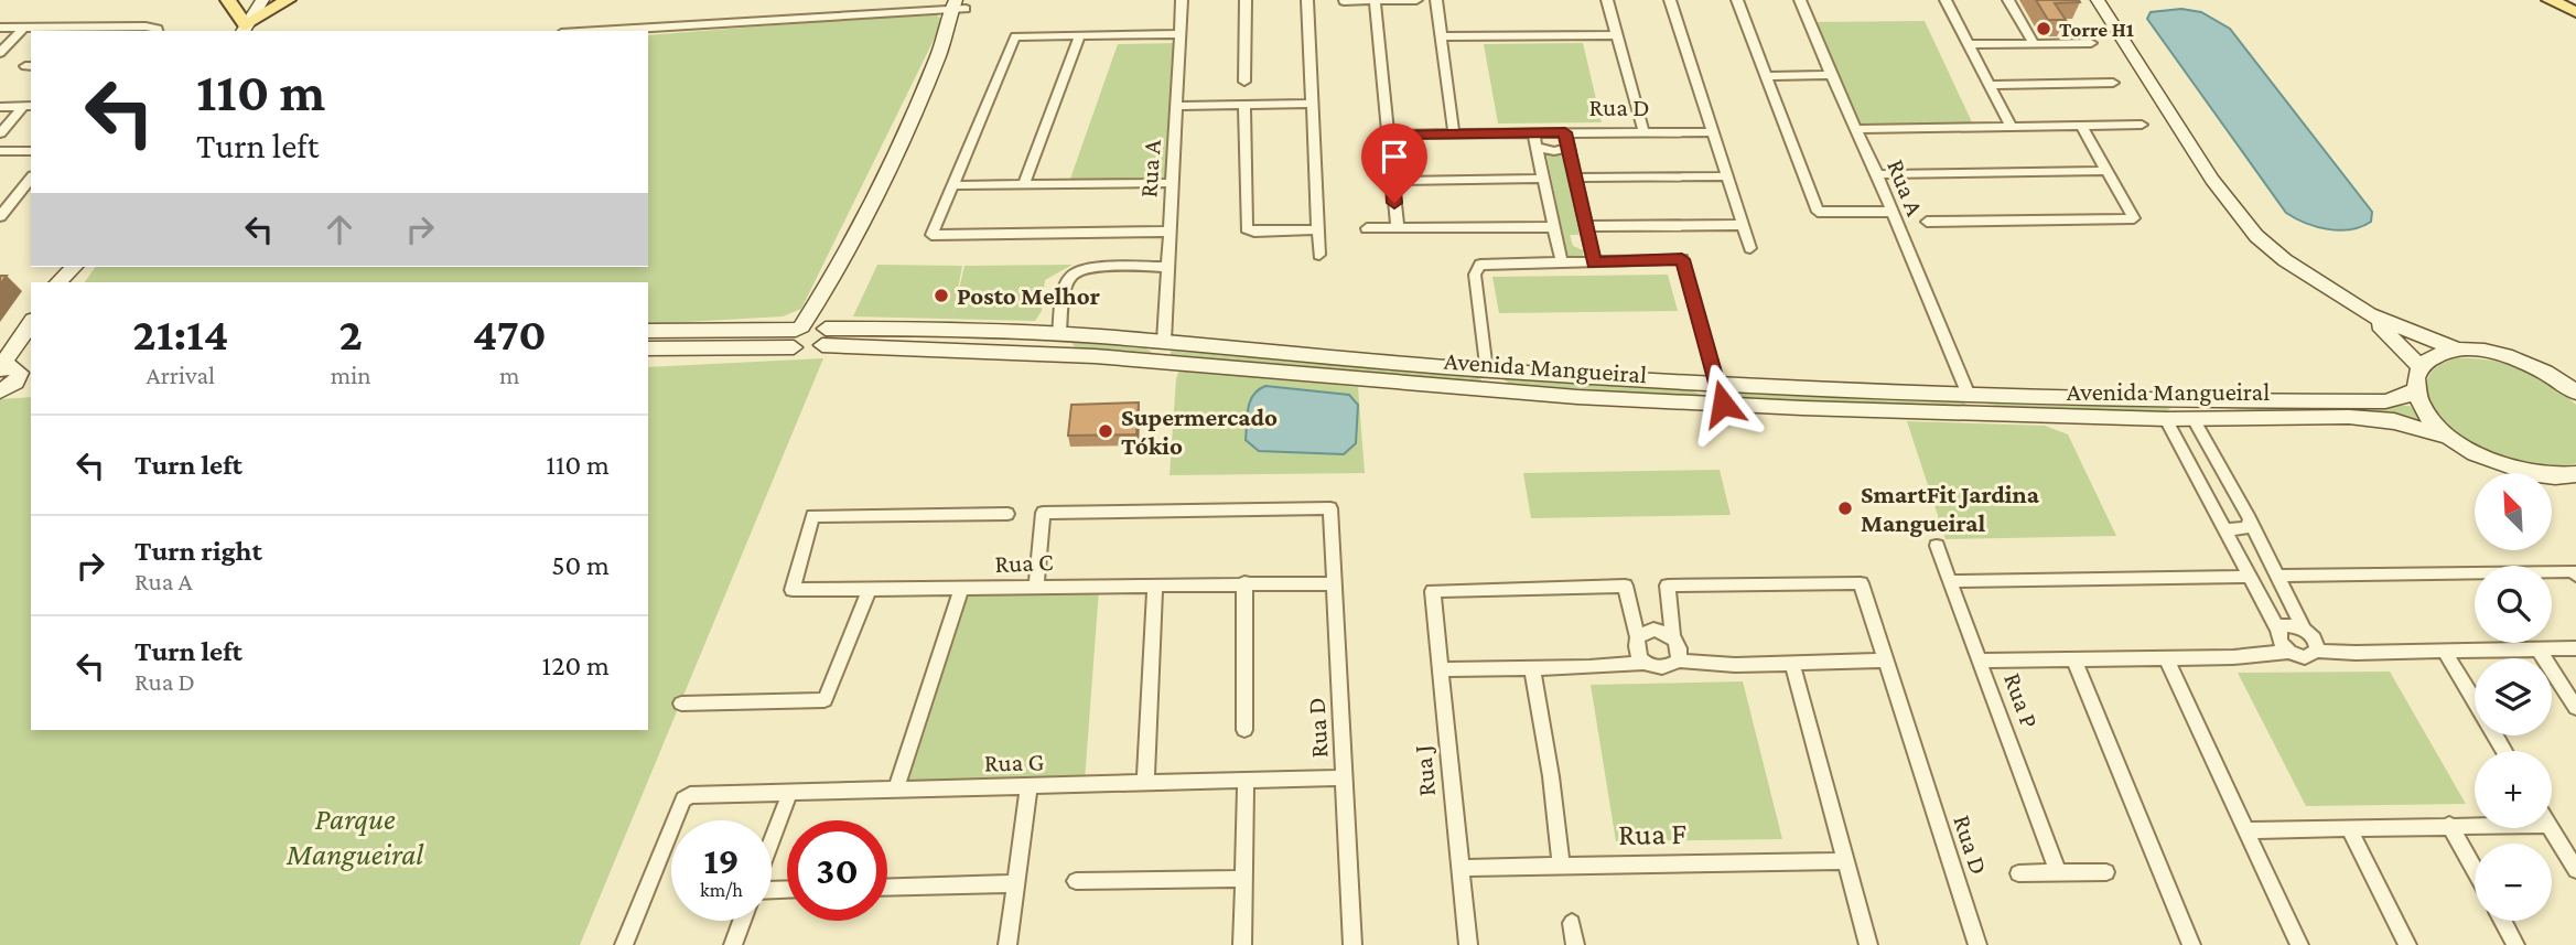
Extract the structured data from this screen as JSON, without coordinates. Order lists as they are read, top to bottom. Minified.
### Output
{"streets":{"street":["Rua D","Rua A","Avenida Mangueiral","Rua C","Rua P","Rua G","Rua J","Rua F"]},"crossings":[["Rua D","Rua C"],["Rua D","Rua G"],["Rua A","Avenida Mangueiral"],["Rua J","Rua F"]],"parks":["Parque Mangueiral"],"places":["Torre H1","Posto Melhor","Supermercado Tókio","SmartFit Jardina Mangueiral"],"north":"top left","page":{"turn":["110 m","Turn left"],"eta":["21:14","Arrival","2","min","470","m"],"list":[{"name":"Turn left","value":"110 m"},{"name":"Turn right","note":"Rua A","value":"50 m"},{"name":"Turn left","note":"Rua D","value":"120 m"}],"map_buttons":["+","−"],"speed":"19 km/h","limit":"30"}}
